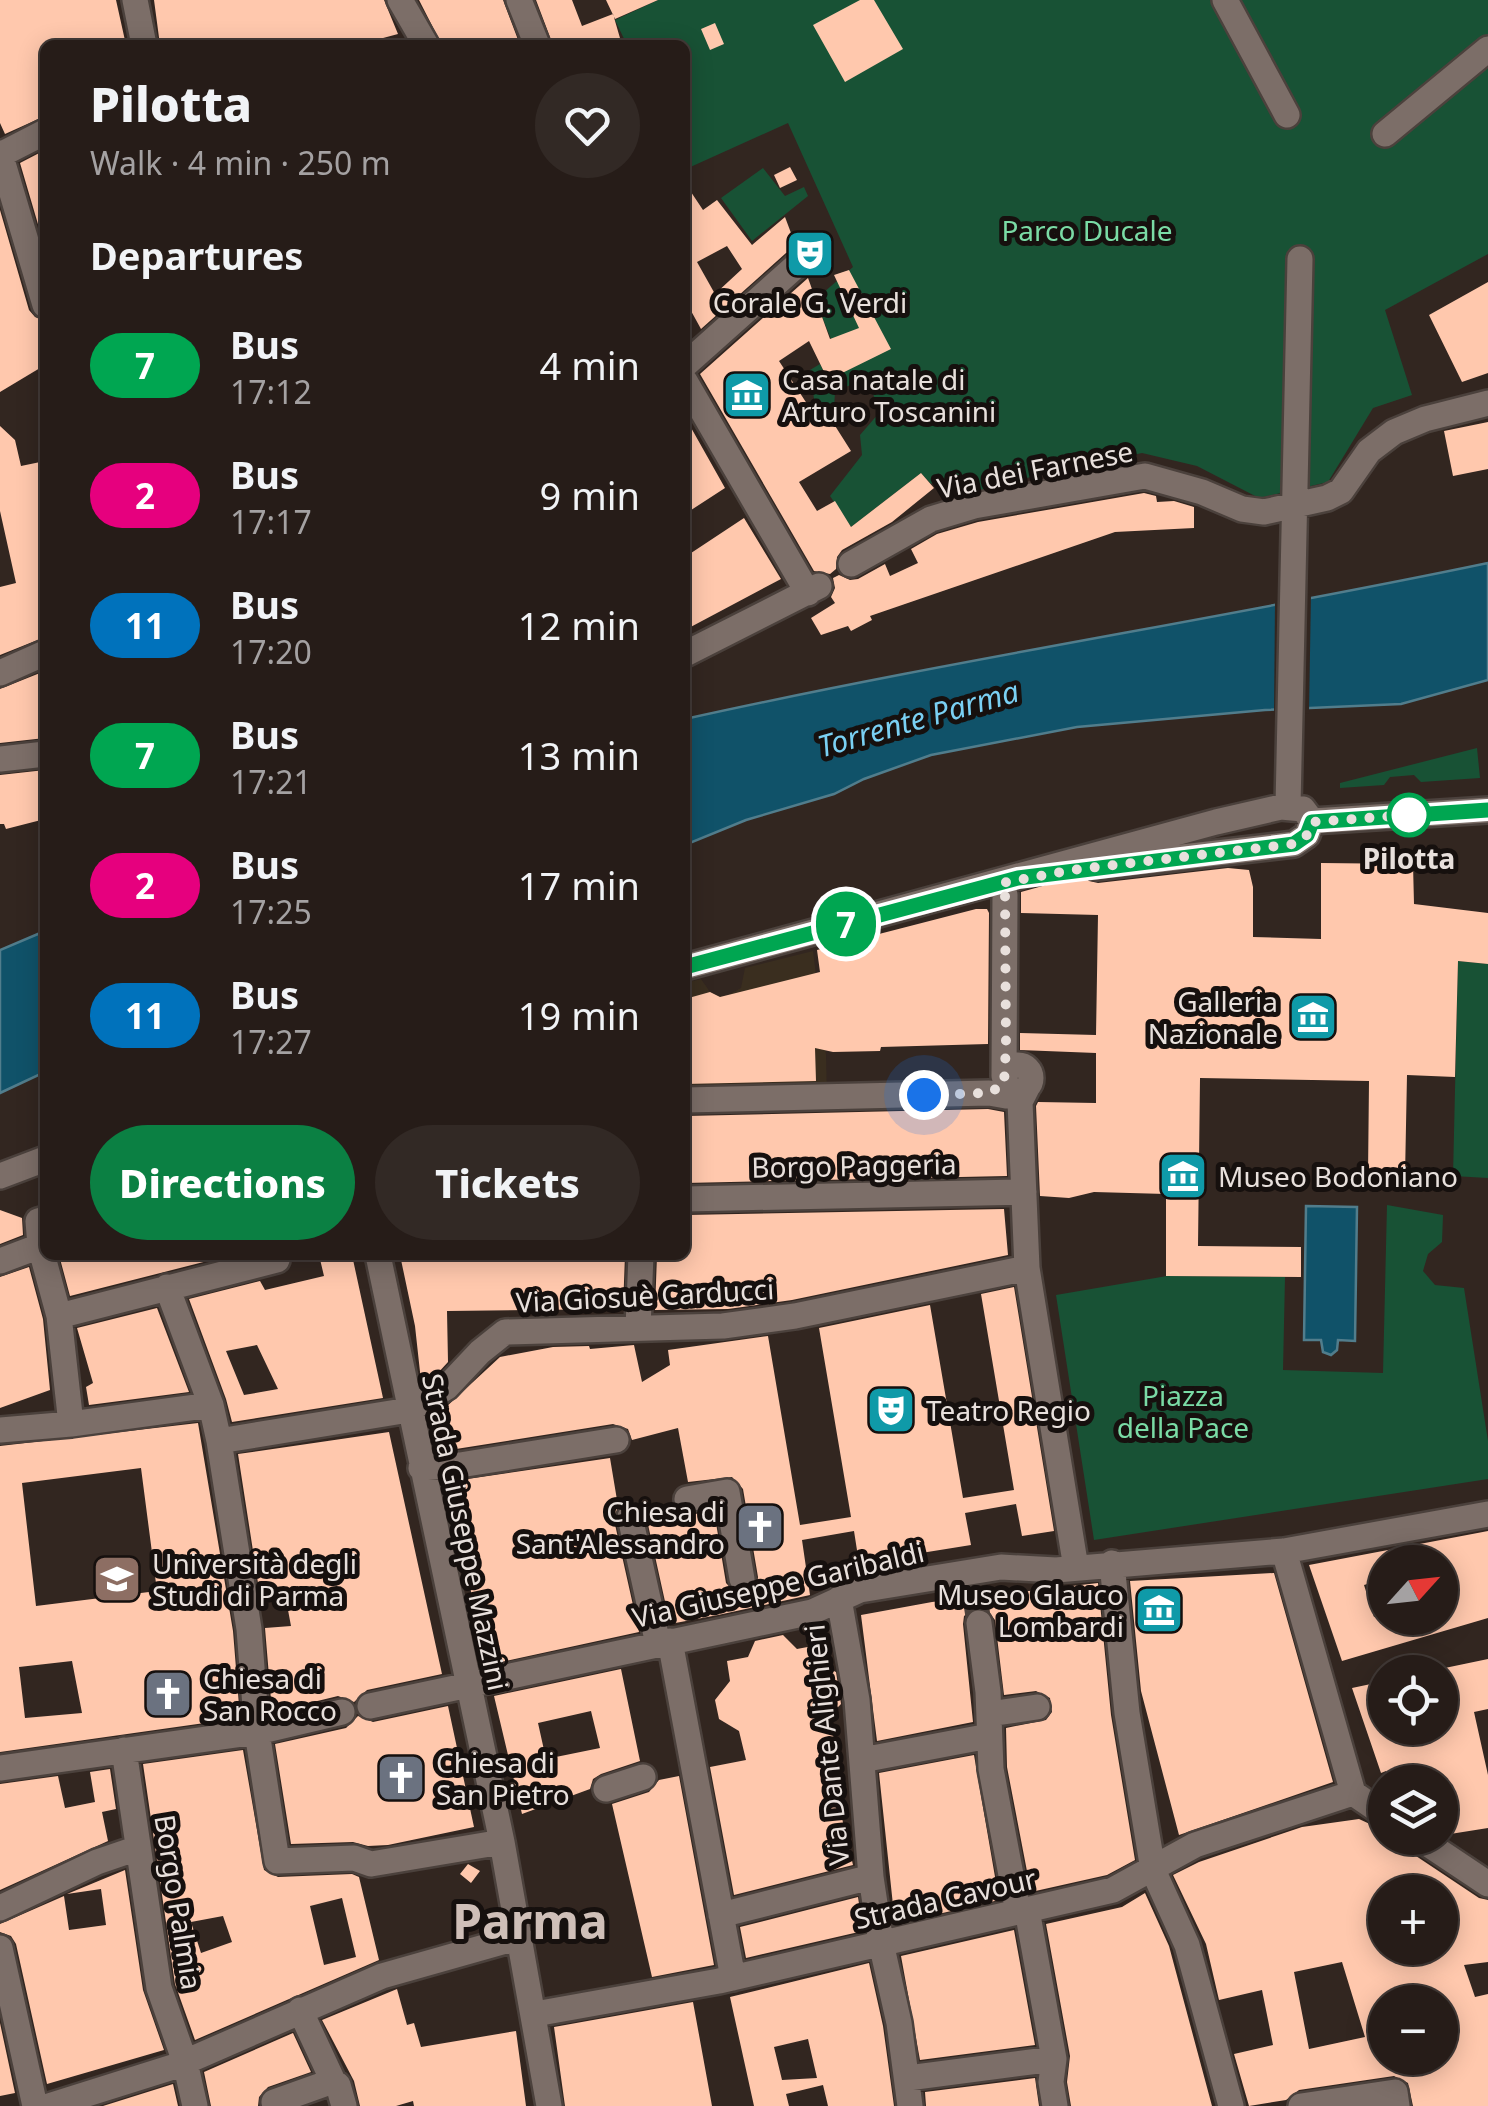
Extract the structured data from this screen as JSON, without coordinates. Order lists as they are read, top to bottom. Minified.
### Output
{"streets":{"street":["Via dei Farnese","Borgo Paggeria","Via Giosuè Carducci","Strada Giuseppe Mazzini","Via Giuseppe Garibaldi","Via Dante Alighieri","Strada Cavour","Borgo Palmia"]},"crossings":[["Via Giosuè Carducci","Strada Giuseppe Mazzini"],["Strada Giuseppe Mazzini","Via Giuseppe Garibaldi"],["Strada Giuseppe Mazzini","Strada Cavour"],["Via Giuseppe Garibaldi","Via Dante Alighieri"],["Via Dante Alighieri","Strada Cavour"]],"districts":["Parma"],"water":["Torrente Parma"],"parks":["Parco Ducale","Piazza della Pace"],"places":{"theatre":["Corale G. Verdi","Teatro Regio"],"museum":["Casa natale di Arturo Toscanini","Galleria Nazionale","Museo Bodoniano","Museo Glauco Lombardi"],"other":["Pilotta"],"church":["Chiesa di Sant'Alessandro","Chiesa di San Rocco","Chiesa di San Pietro"],"school or university":["Università degli Studi di Parma"]},"lines":["bus line 7"],"north":"top right","page":{"on_map":"7","heading":[["Pilotta","Walk · 4 min · 250 m"],"Departures"],"list":[{"mark":"7","name":"Bus","note":"17:12","value":"4 min"},{"mark":"2","name":"Bus","note":"17:17","value":"9 min"},{"mark":"11","name":"Bus","note":"17:20","value":"12 min"},{"mark":"7","name":"Bus","note":"17:21","value":"13 min"},{"mark":"2","name":"Bus","note":"17:25","value":"17 min"},{"mark":"11","name":"Bus","note":"17:27","value":"19 min"}],"buttons":["Directions","Tickets"],"map_buttons":["+","−"]}}
